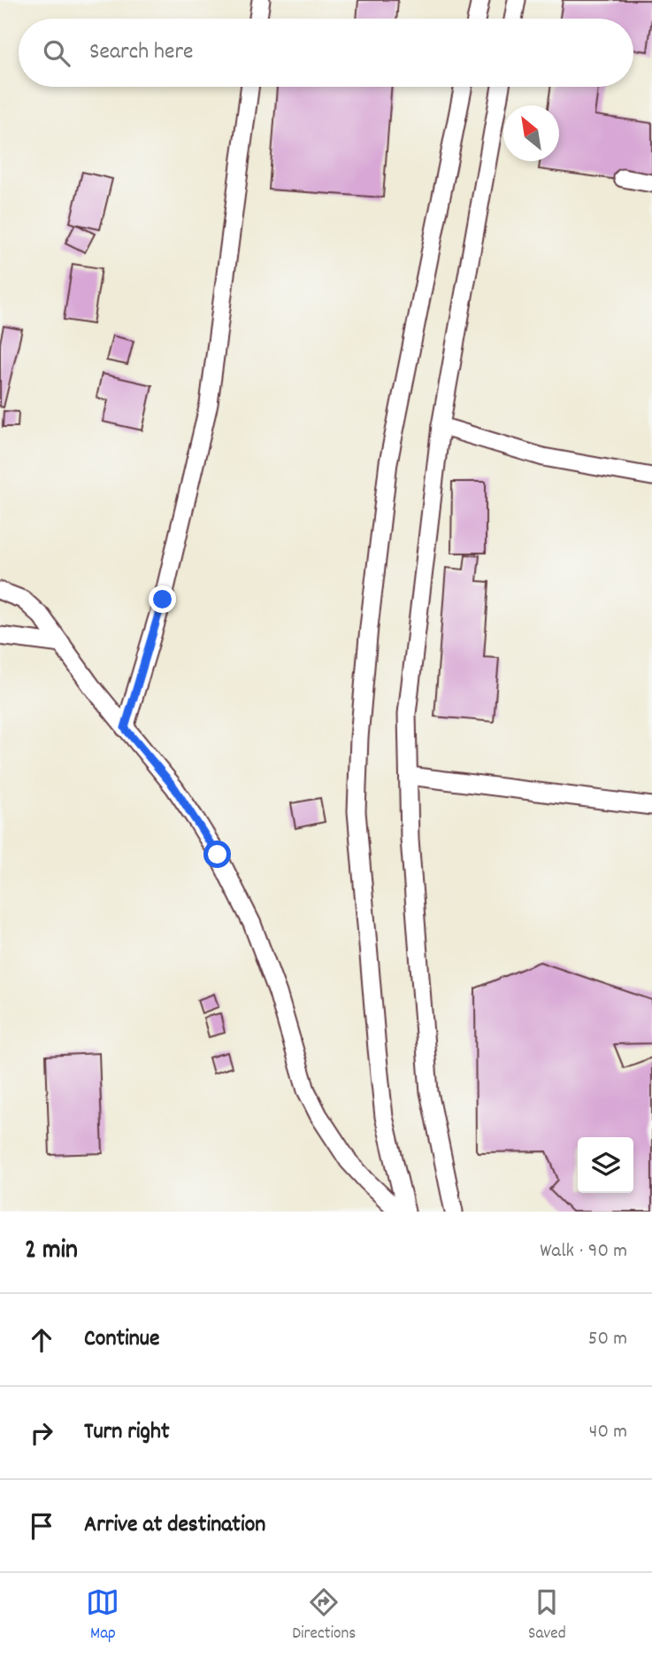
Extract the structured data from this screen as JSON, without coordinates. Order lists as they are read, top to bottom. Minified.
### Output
{"north":"top left","page":{"search":"Search here","heading":["2 min","Walk · 90 m"],"list":[["Continue","50 m"],["Turn right","40 m"],"Arrive at destination"],"nav":["Map","Directions","Saved"]}}
